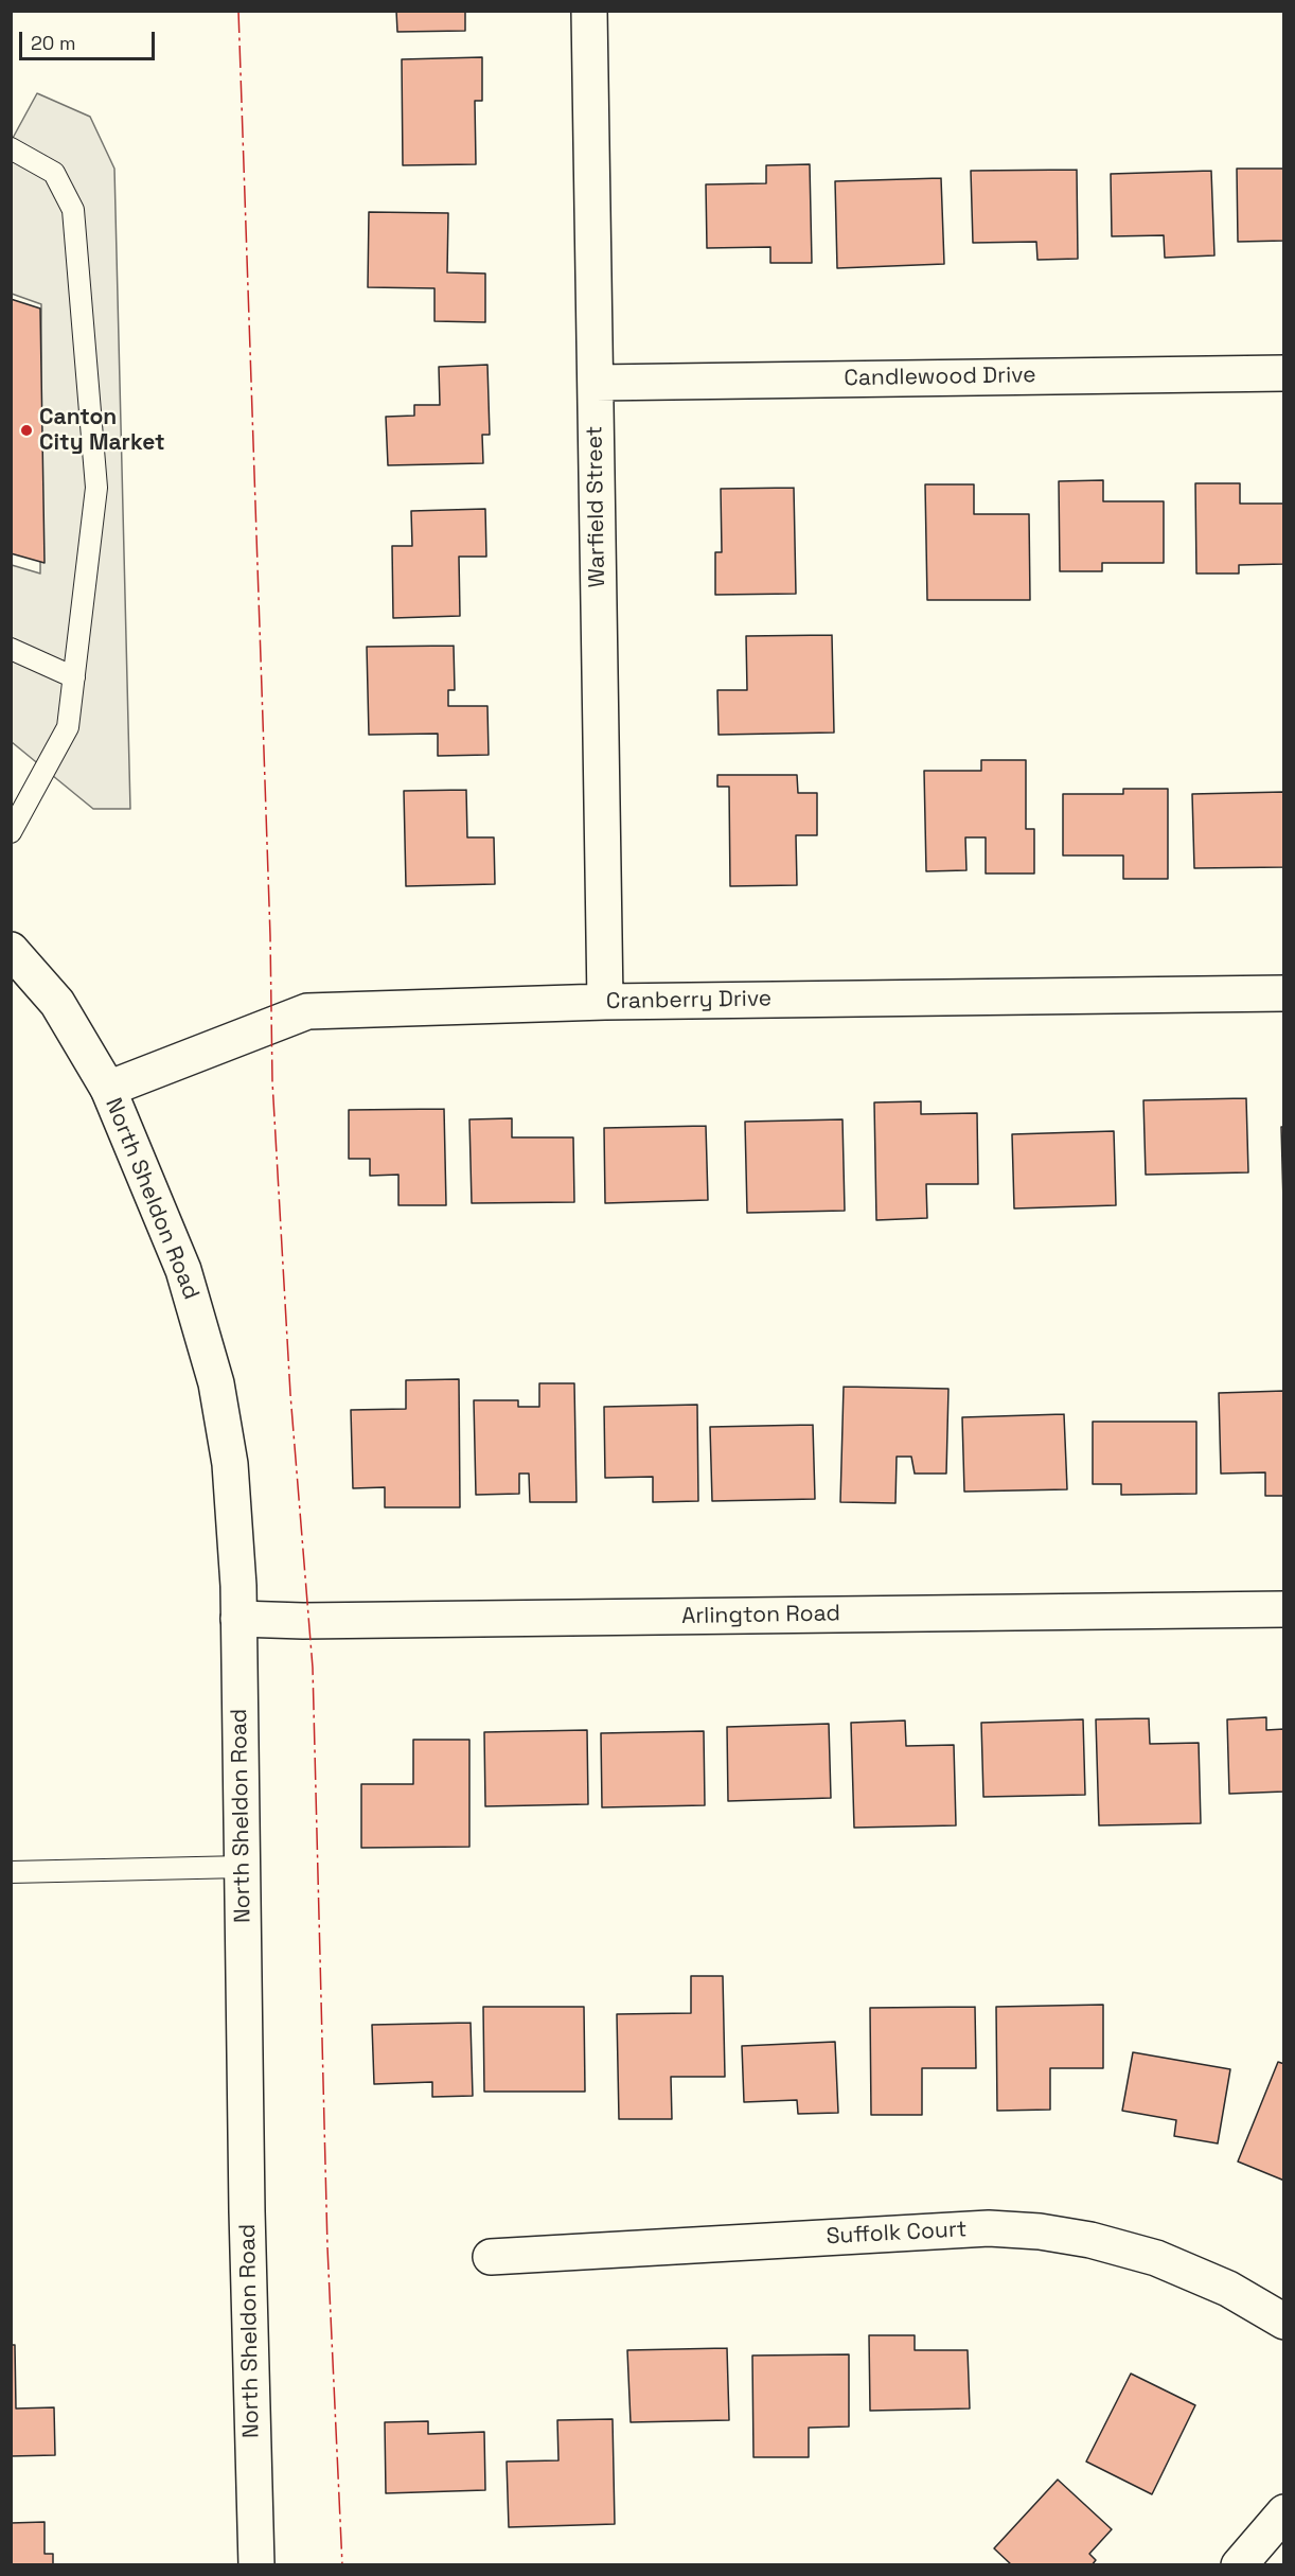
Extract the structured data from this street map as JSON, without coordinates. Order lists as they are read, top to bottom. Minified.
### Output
{"streets":{"street":["Candlewood Drive","Warfield Street","Cranberry Drive","North Sheldon Road","Arlington Road","Suffolk Court"]},"crossings":[["Candlewood Drive","Warfield Street"],["Warfield Street","Cranberry Drive"],["Cranberry Drive","North Sheldon Road"],["North Sheldon Road","Arlington Road"]],"places":["Canton City Market"],"scale_bar":"20 m"}
